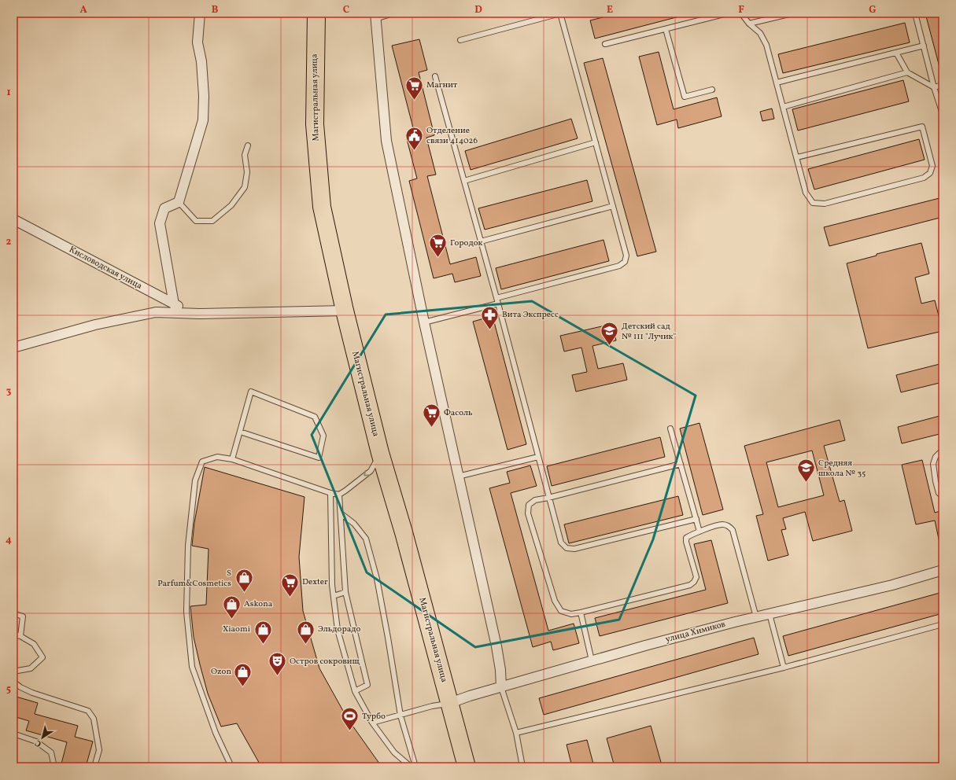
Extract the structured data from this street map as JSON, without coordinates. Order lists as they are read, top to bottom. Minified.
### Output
{"streets":{"highway":["Магистральная улица"],"street":["Кисловодская улица","улица Химиков"]},"crossings":[["Магистральная улица","улица Химиков"]],"places":{"supermarket":["Магнит","Городок","Фасоль","Dexter"],"public building":["Отделение связи 414026"],"pharmacy":["Вита Экспресс"],"school or university":["Детский сад № 111 \"Лучик\"","Средняя школа № 35"],"shop":["S Parfum&Cosmetics","Askona","Xiaomi","Эльдорадо","Ozon"],"theatre":["Остров сокровищ"],"sports":["Турбо"]},"north":"bottom left","grid":{"columns":["A","B","C","D","E","F","G"],"rows":["1","2","3","4","5"]}}
